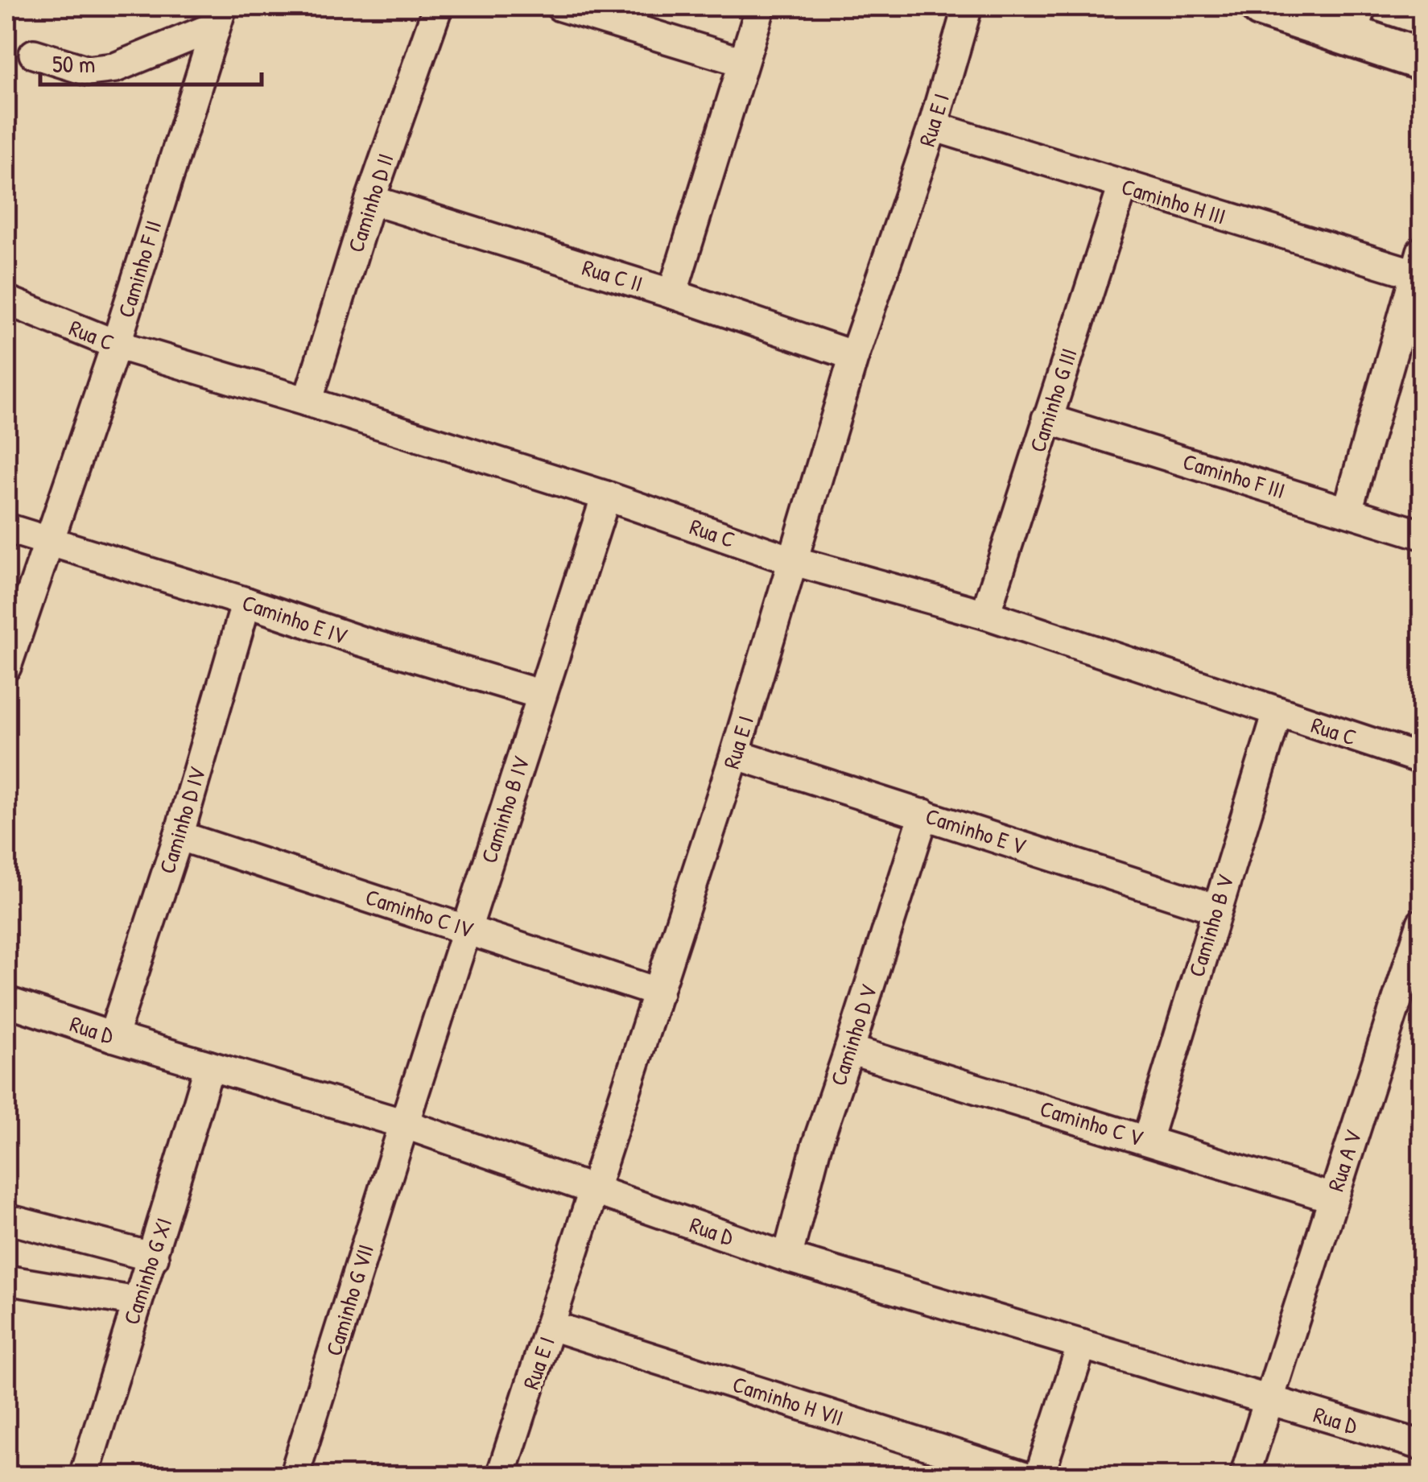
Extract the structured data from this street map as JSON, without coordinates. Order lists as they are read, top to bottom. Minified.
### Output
{"streets":{"street":["Rua E I","Caminho H III","Caminho D II","Caminho F II","Rua C II","Rua C","Caminho G III","Caminho F III","Caminho E IV","Caminho B IV","Caminho D IV","Caminho E V","Caminho C IV","Caminho B V","Rua D","Caminho D V","Caminho C V","Rua A V","Caminho G XI","Caminho G VII","Caminho H VII"]},"crossings":[["Rua E I","Caminho H III"],["Rua E I","Rua C II"],["Rua E I","Rua C"],["Rua E I","Caminho E V"],["Rua E I","Caminho C IV"],["Rua E I","Rua D"],["Rua E I","Caminho H VII"],["Caminho H III","Caminho G III"],["Caminho D II","Rua C II"],["Caminho D II","Rua C"],["Caminho F II","Rua C"],["Caminho F II","Caminho E IV"],["Rua C","Caminho G III"],["Rua C","Caminho B IV"],["Rua C","Caminho B V"],["Caminho G III","Caminho F III"],["Caminho E IV","Caminho B IV"],["Caminho E IV","Caminho D IV"],["Caminho B IV","Caminho C IV"],["Caminho B IV","Rua D"],["Caminho B IV","Caminho G VII"],["Caminho D IV","Caminho C IV"],["Caminho D IV","Rua D"],["Caminho E V","Caminho B V"],["Caminho E V","Caminho D V"],["Caminho B V","Caminho C V"],["Rua D","Caminho D V"],["Rua D","Rua A V"],["Rua D","Caminho G XI"],["Rua D","Caminho G VII"],["Caminho D V","Caminho C V"],["Caminho C V","Rua A V"]],"scale_bar":"50 m"}
